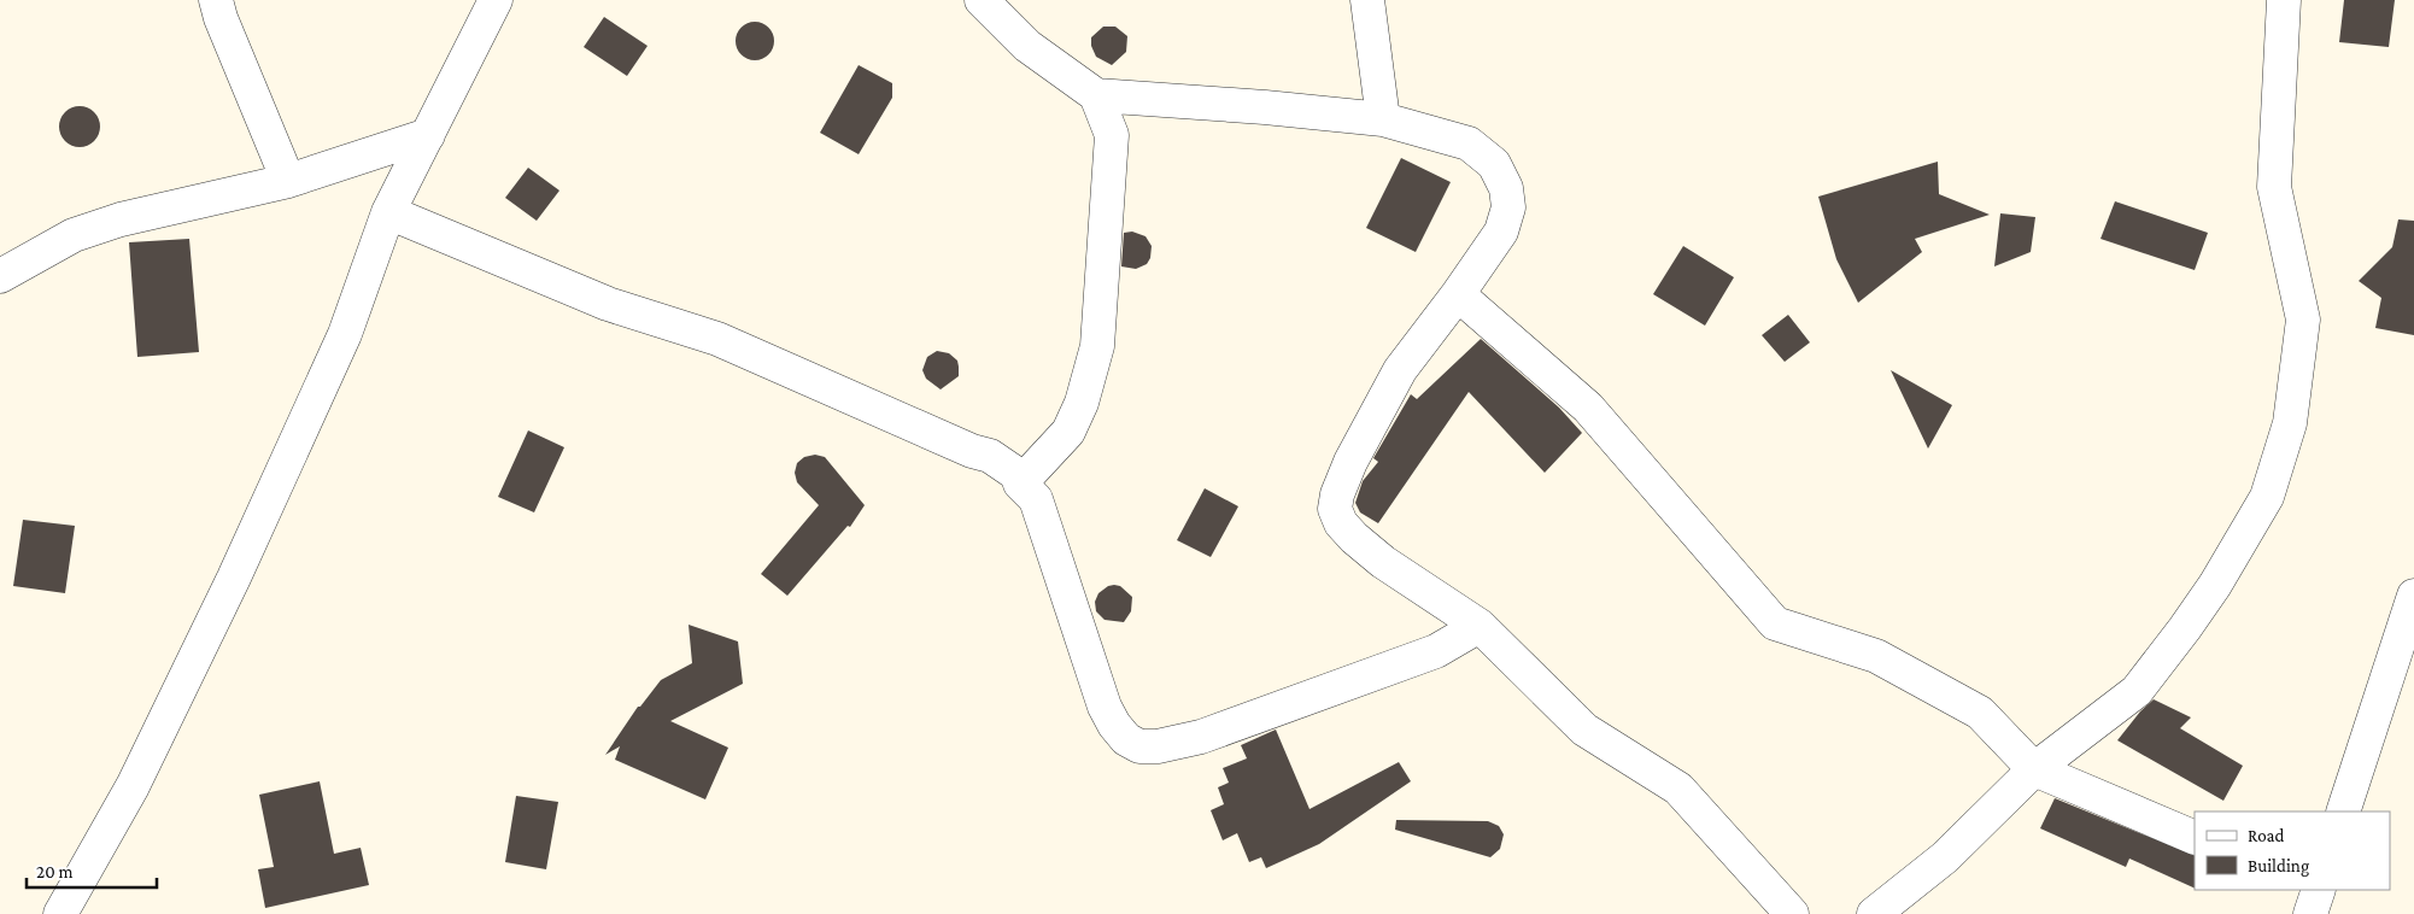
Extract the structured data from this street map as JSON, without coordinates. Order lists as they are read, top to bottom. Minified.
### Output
{"legend":["Road","Building"],"scale_bar":"20 m"}
